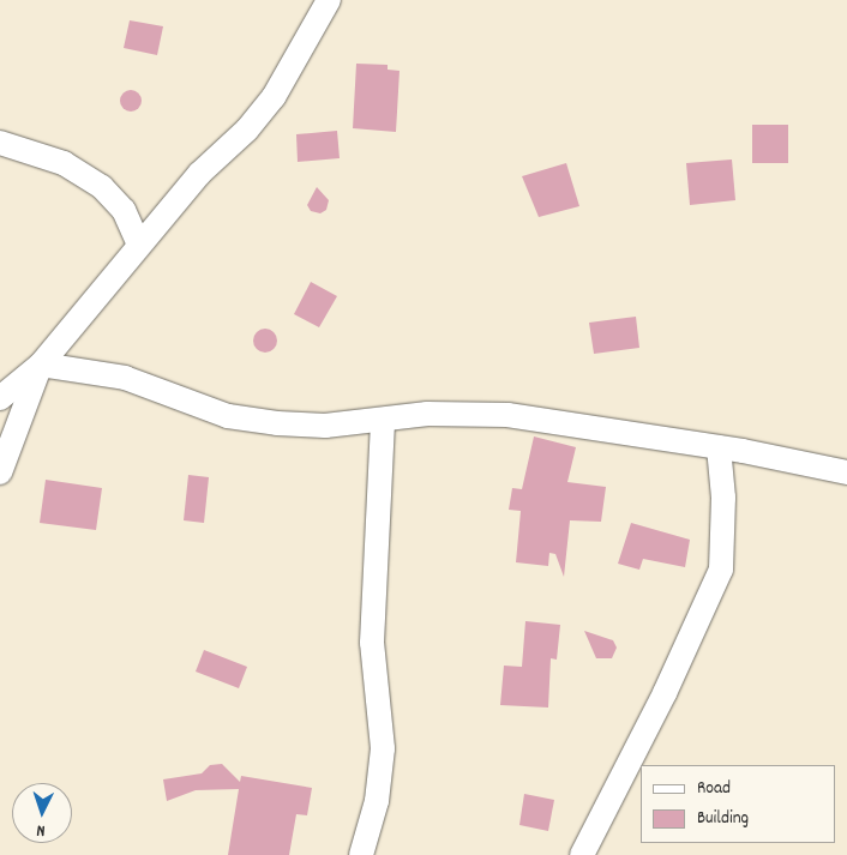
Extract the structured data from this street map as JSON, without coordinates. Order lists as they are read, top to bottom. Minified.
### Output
{"legend":["Road","Building"],"north":"bottom"}
